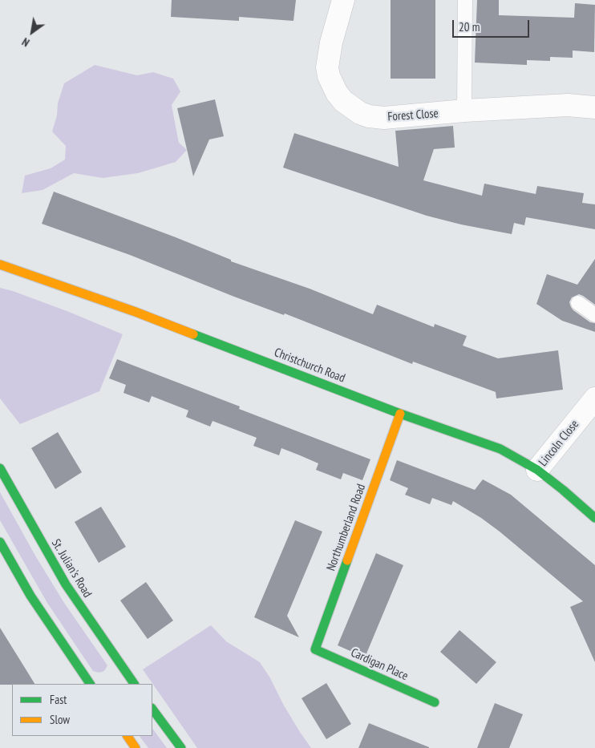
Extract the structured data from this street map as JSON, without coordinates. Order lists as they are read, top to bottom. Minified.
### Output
{"streets":{"street":["Forest Close","Christchurch Road","Lincoln Close","Northumberland Road","St. Julian's Road","Cardigan Place"]},"crossings":[["Christchurch Road","Lincoln Close"],["Christchurch Road","Northumberland Road"],["Northumberland Road","Cardigan Place"]],"legend":["Fast","Slow"],"scale_bar":"20 m","north":"bottom left"}
